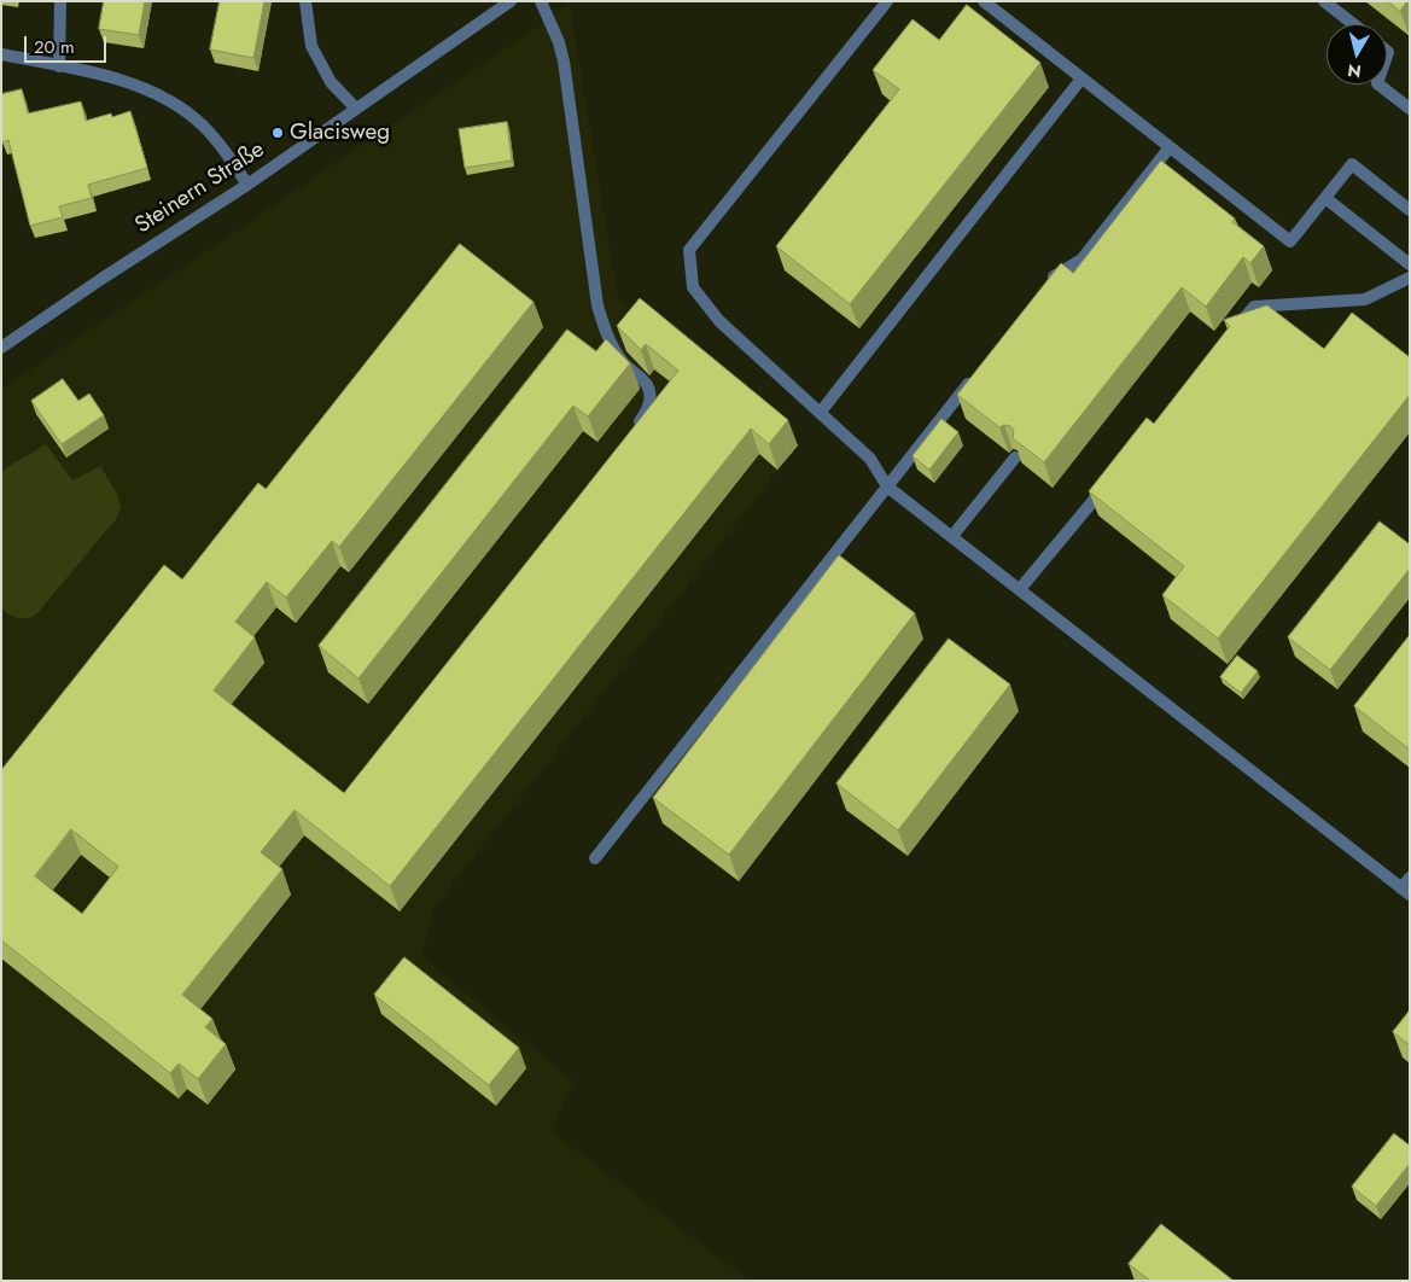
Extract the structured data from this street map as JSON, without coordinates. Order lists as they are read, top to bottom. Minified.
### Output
{"streets":{"street":["Steinern Straße"]},"places":["Glacisweg"],"scale_bar":"20 m","north":"bottom"}
